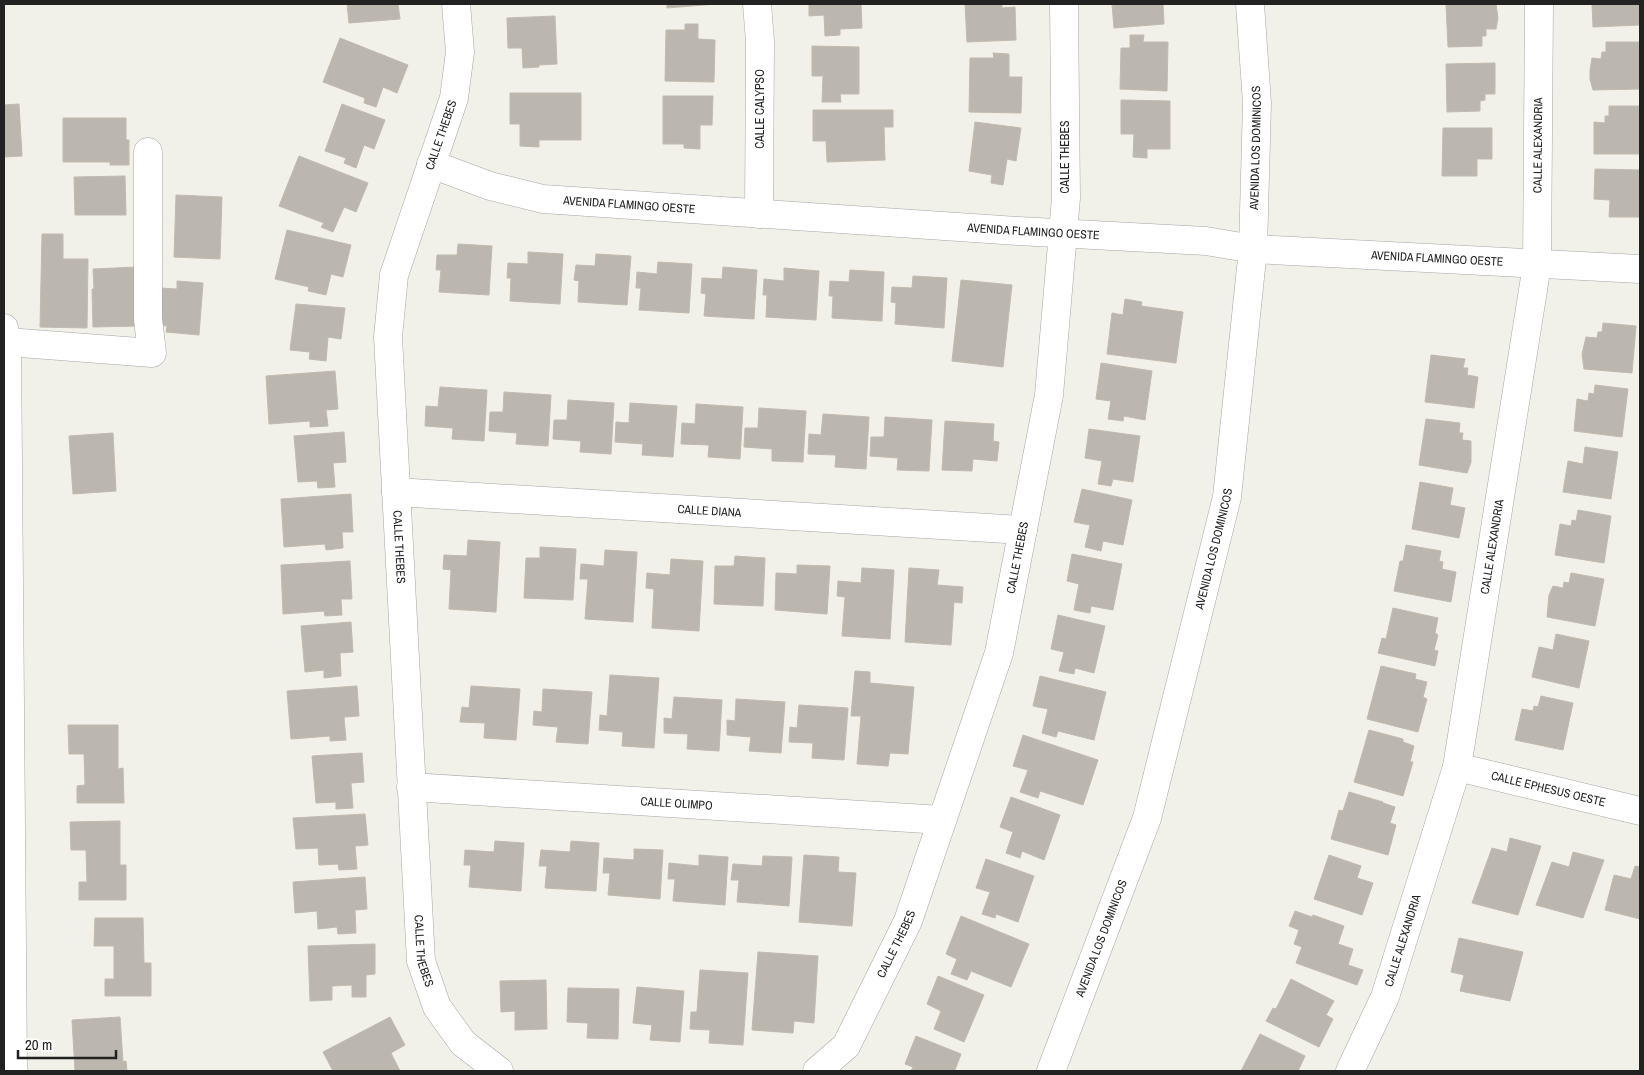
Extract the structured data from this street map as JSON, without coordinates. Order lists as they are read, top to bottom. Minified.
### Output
{"streets":{"street":["CALLE CALYPSO","CALLE THEBES","CALLE ALEXANDRIA","AVENIDA LOS DOMINICOS","AVENIDA FLAMINGO OESTE","CALLE DIANA","CALLE EPHESUS OESTE","CALLE OLIMPO"]},"crossings":[["CALLE CALYPSO","AVENIDA FLAMINGO OESTE"],["CALLE THEBES","AVENIDA FLAMINGO OESTE"],["CALLE THEBES","CALLE DIANA"],["CALLE THEBES","CALLE OLIMPO"],["CALLE ALEXANDRIA","AVENIDA FLAMINGO OESTE"],["CALLE ALEXANDRIA","CALLE EPHESUS OESTE"],["AVENIDA LOS DOMINICOS","AVENIDA FLAMINGO OESTE"]],"scale_bar":"20 m"}
